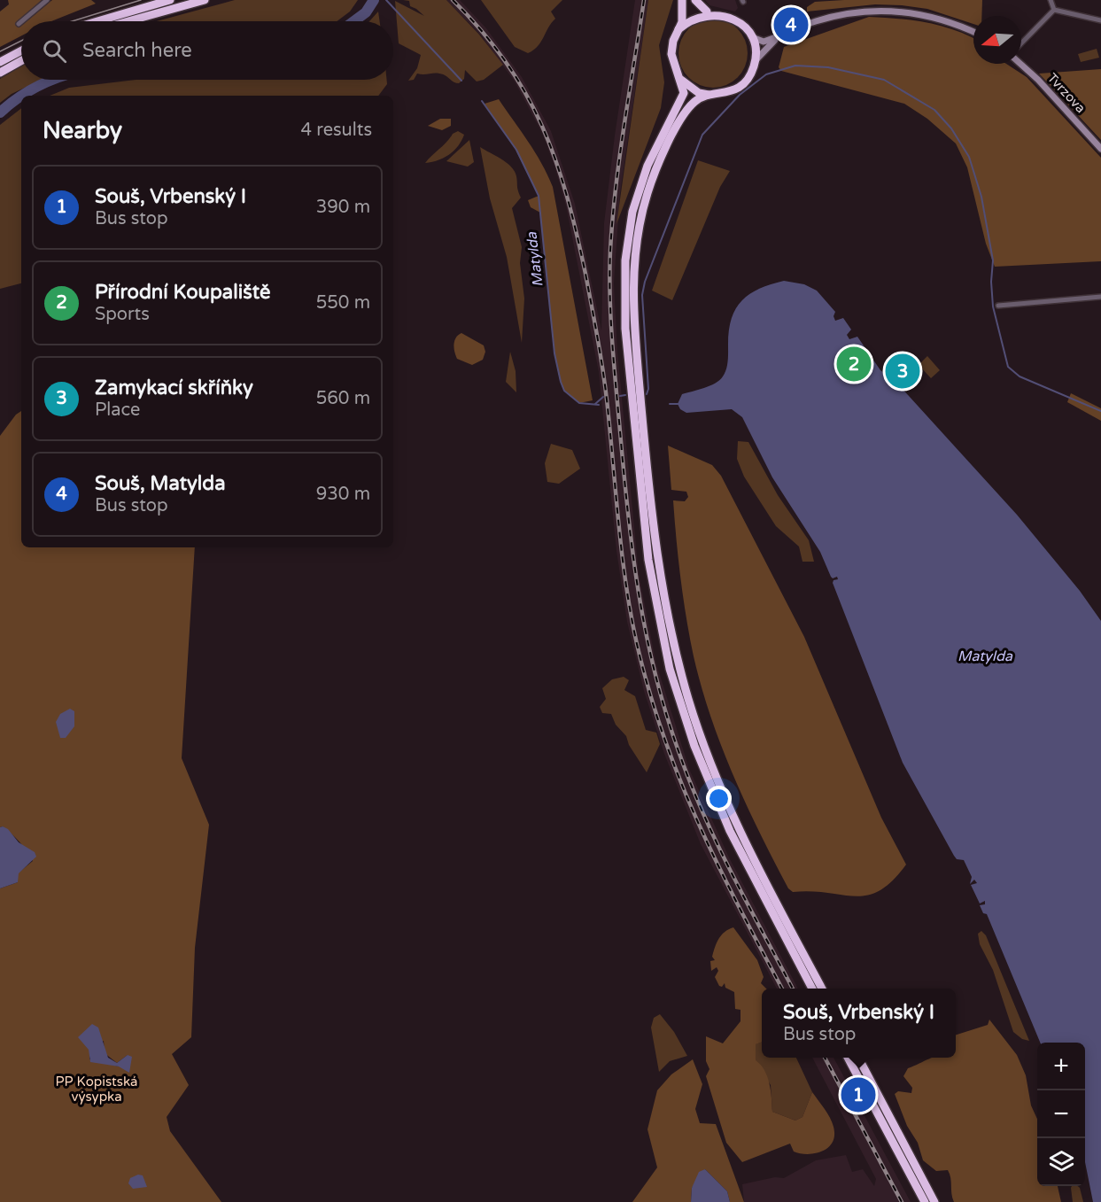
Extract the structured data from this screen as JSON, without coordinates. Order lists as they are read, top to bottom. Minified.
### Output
{"streets":{"street":["Tvrzova"]},"water":["Matylda"],"parks":["PP Kopistská výsypka"],"north":"left","page":{"pins":["4","2","3","1"],"search":"Search here","heading":["Nearby","4 results"],"list":[{"mark":"1","name":"Souš, Vrbenský I","note":"Bus stop","value":"390 m"},{"mark":"2","name":"Přírodní Koupaliště","note":"Sports","value":"550 m"},{"mark":"3","name":"Zamykací skříňky","note":"Place","value":"560 m"},{"mark":"4","name":"Souš, Matylda","note":"Bus stop","value":"930 m"}],"popup":["Souš, Vrbenský I","Bus stop"],"map_buttons":["+","−"]}}
